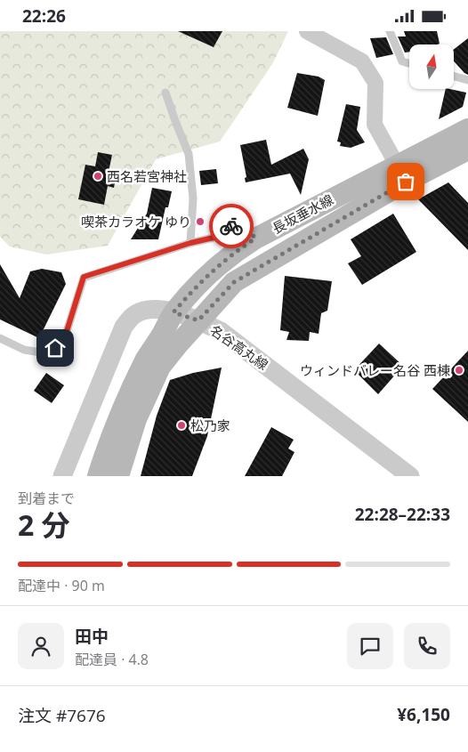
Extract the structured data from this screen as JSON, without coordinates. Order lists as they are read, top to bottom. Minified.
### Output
{"streets":{"main road":["長坂垂水線"],"street":["名谷高丸線"]},"crossings":[["長坂垂水線","名谷高丸線"]],"places":["西名若宮神社","喫茶カラオケ ゆり","ウィンドバレー名谷 西棟","松乃家"],"north":"top","page":{"status":"22:26","heading":["2 分","到着まで","22:28–22:33"],"panel":["田中","配達員 · 4.8","注文 #7676","¥6,150"],"bar":"配達中 · 90 m"}}
